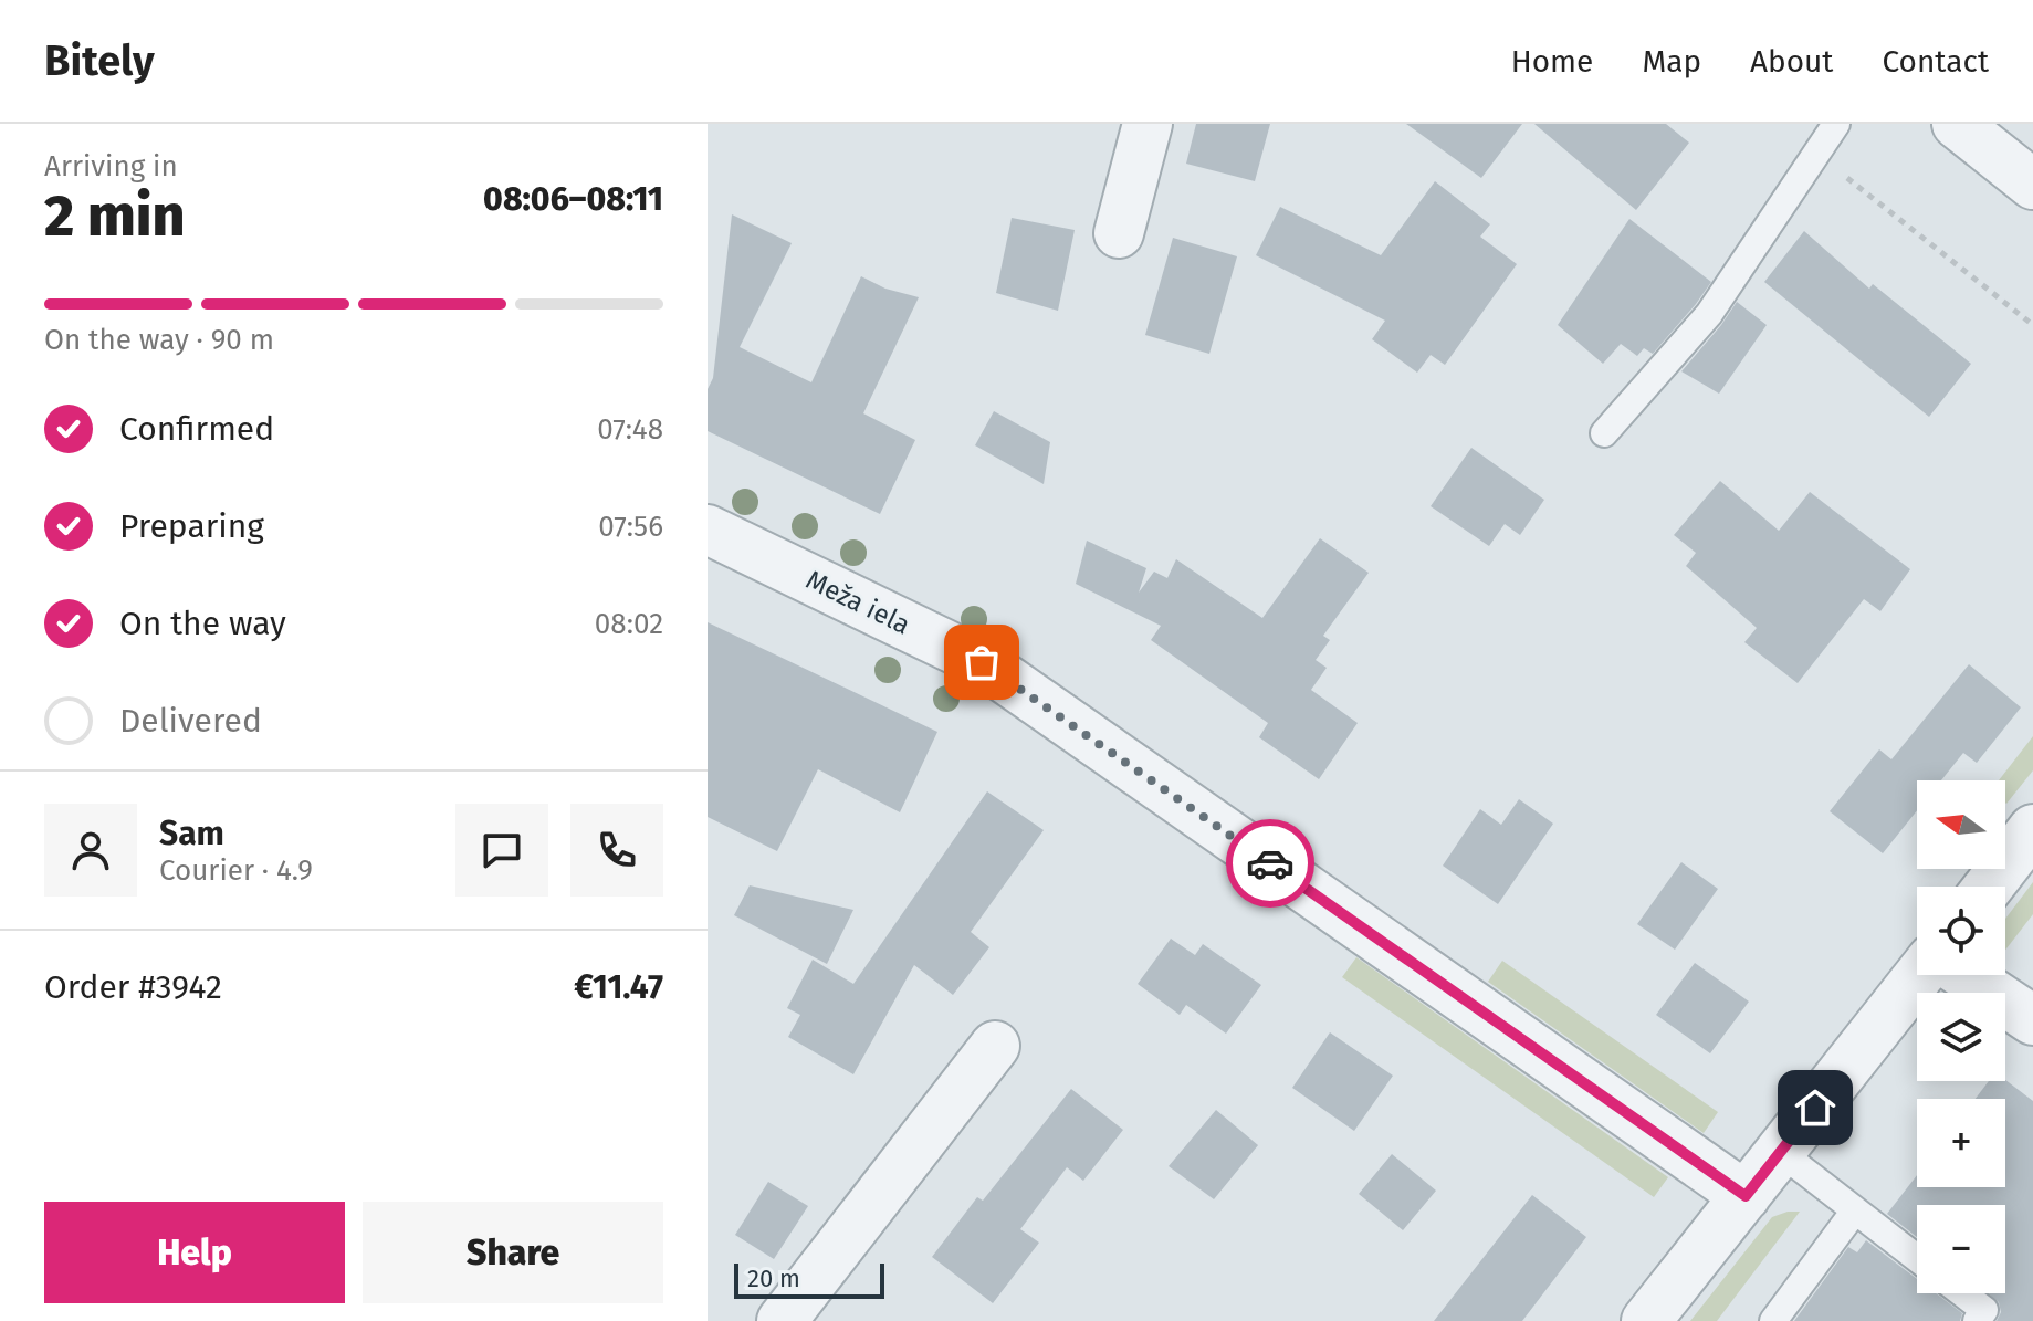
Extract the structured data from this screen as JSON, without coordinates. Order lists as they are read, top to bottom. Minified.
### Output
{"streets":{"street":["Meža iela"]},"scale_bar":"20 m","north":"left","page":{"header":"Bitely","nav":["Home","Map","About","Contact"],"heading":["2 min","Arriving in","08:06–08:11"],"panel":["Sam","Courier · 4.9","Order #3942","€11.47"],"bar":"On the way · 90 m","list":[["Confirmed","07:48"],["Preparing","07:56"],["On the way","08:02"],"Delivered"],"map_buttons":["+","−"],"buttons":["Help","Share"],"scale":"20 m"}}
